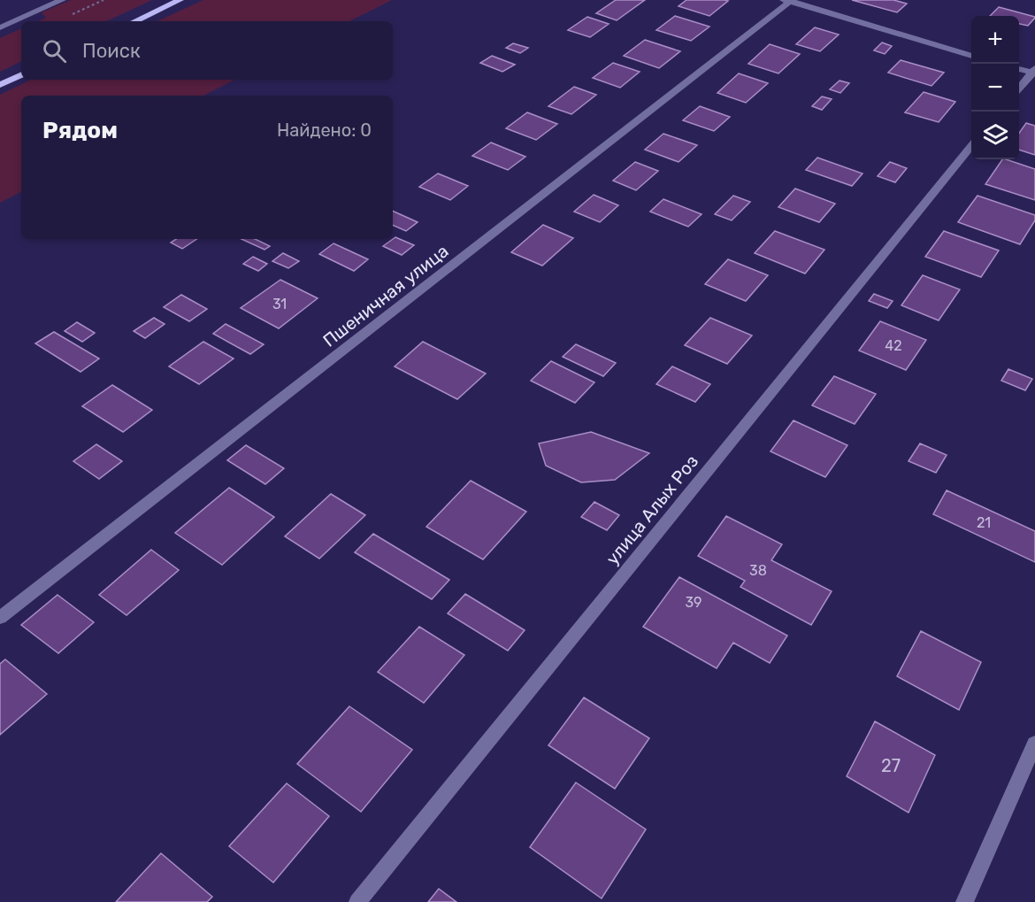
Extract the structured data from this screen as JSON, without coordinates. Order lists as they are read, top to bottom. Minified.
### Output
{"streets":{"street":["Пшеничная улица","улица Алых Роз"]},"house_numbers":["31","42","21","38","39","27"],"page":{"map_buttons":["+","−"],"search":"Поиск","heading":["Рядом","Найдено: 0"]}}
